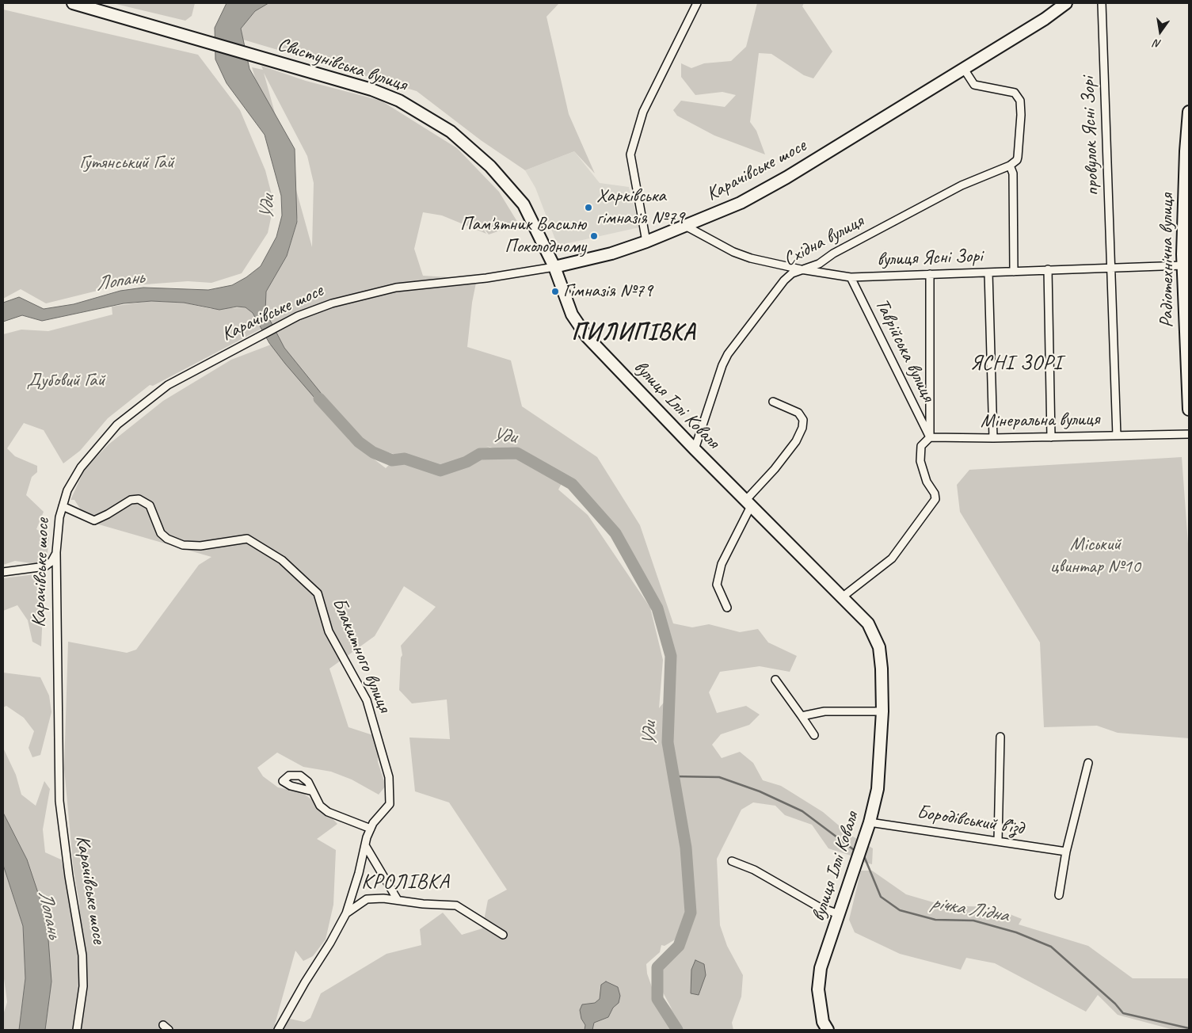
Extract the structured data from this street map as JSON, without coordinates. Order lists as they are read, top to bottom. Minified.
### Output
{"streets":{"main road":["Свистунівська вулиця","Карачівське шосе","Радіотехнічна вулиця","вулиця Іллі Коваля"],"street":["провулок Ясні Зорі","Східна вулиця","вулиця Ясні Зорі","Таврійська вулиця","Мінеральна вулиця","Блакитного вулиця","Бородівський в’їзд"]},"crossings":[["Свистунівська вулиця","Карачівське шосе"],["Свистунівська вулиця","вулиця Іллі Коваля"],["провулок Ясні Зорі","вулиця Ясні Зорі"],["провулок Ясні Зорі","Мінеральна вулиця"],["Карачівське шосе","вулиця Ясні Зорі"],["Карачівське шосе","вулиця Іллі Коваля"],["Карачівське шосе","Блакитного вулиця"],["Східна вулиця","вулиця Ясні Зорі"],["Східна вулиця","вулиця Іллі Коваля"],["вулиця Ясні Зорі","Радіотехнічна вулиця"],["вулиця Ясні Зорі","Таврійська вулиця"],["Таврійська вулиця","Мінеральна вулиця"],["вулиця Іллі Коваля","Бородівський в’їзд"]],"districts":["ПИЛИПІВКА","ЯСНІ ЗОРІ","КРОЛІВКА"],"water":["Уди","Лопань","річка Лідна"],"parks":["Гутянський Гай","Дубовий Гай","Міський цвинтар №10"],"places":["Харківська гімназія №79","Пам'ятник Василю Поколодному","Гімназія №79"],"north":"bottom"}
